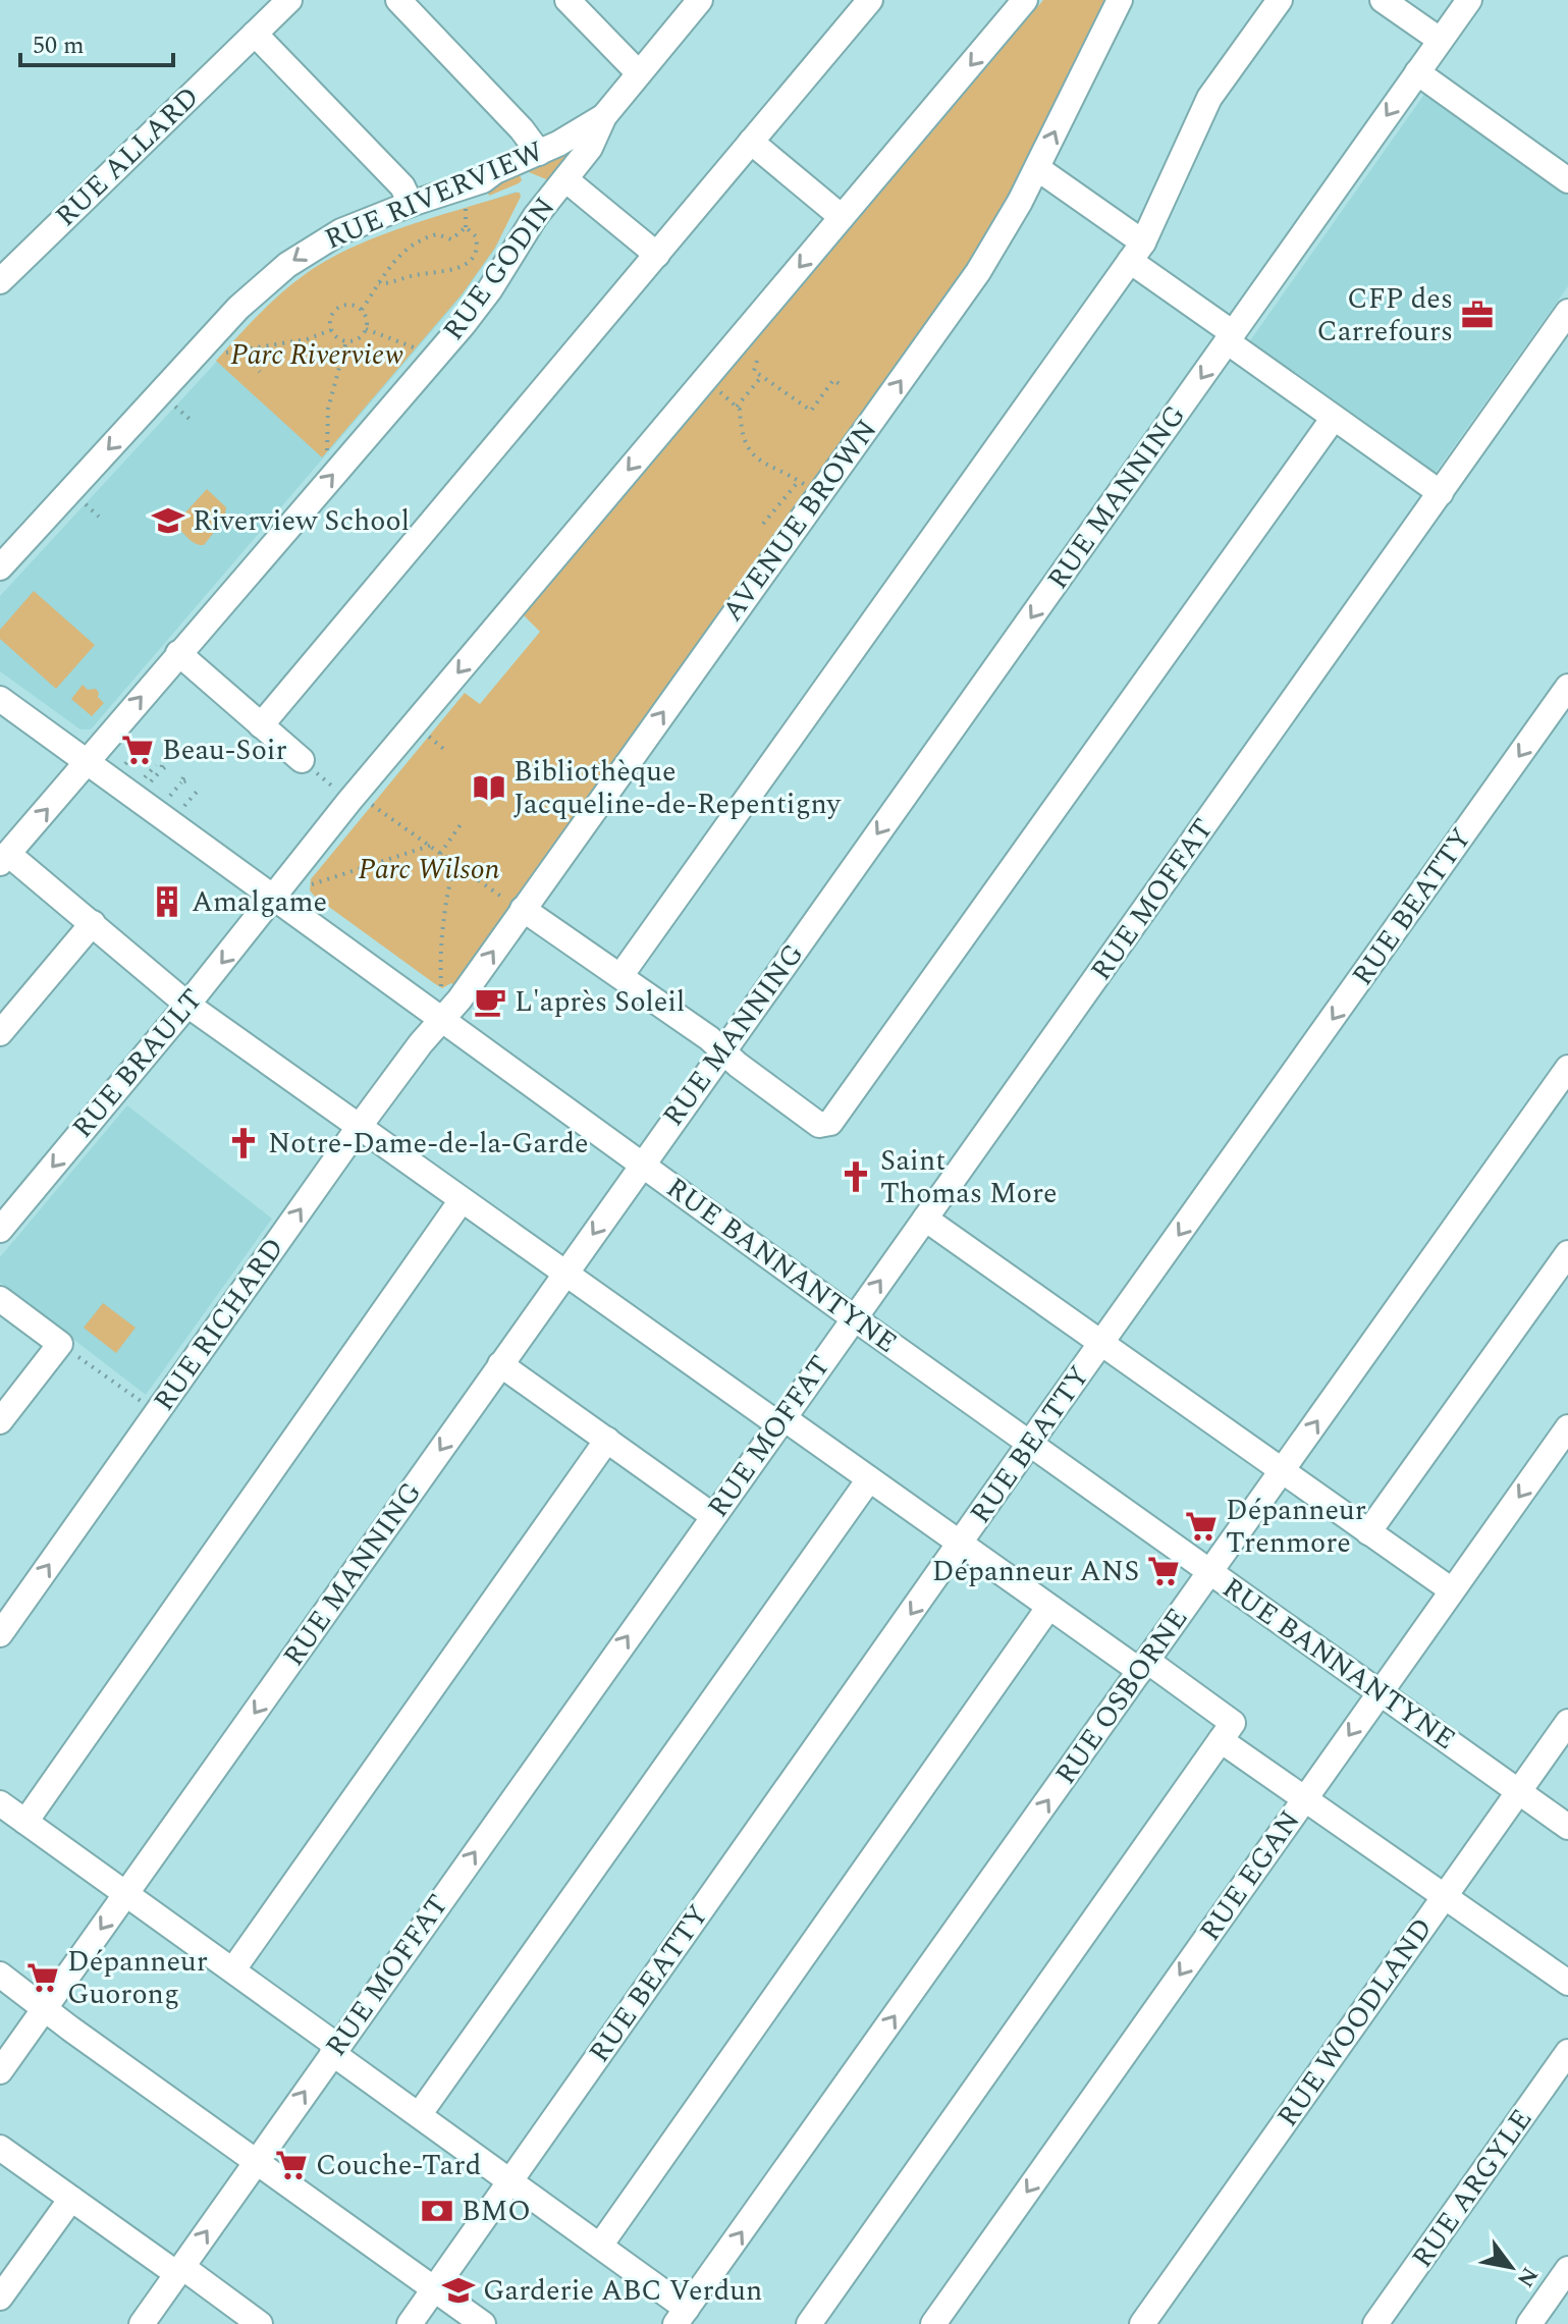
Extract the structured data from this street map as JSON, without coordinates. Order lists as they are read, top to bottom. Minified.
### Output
{"streets":{"street":["RUE ALLARD","RUE RIVERVIEW","RUE GODIN","RUE MANNING","AVENUE BROWN","RUE MOFFAT","RUE BEATTY","RUE BRAULT","RUE BANNANTYNE","RUE RICHARD","RUE OSBORNE","RUE EGAN","RUE WOODLAND","RUE ARGYLE"]},"crossings":[["RUE RIVERVIEW","RUE GODIN"],["RUE GODIN","RUE BANNANTYNE"],["RUE MANNING","RUE BANNANTYNE"],["AVENUE BROWN","RUE BANNANTYNE"],["AVENUE BROWN","RUE RICHARD"],["RUE MOFFAT","RUE BANNANTYNE"],["RUE BEATTY","RUE BANNANTYNE"],["RUE BRAULT","RUE BANNANTYNE"],["RUE BANNANTYNE","RUE RICHARD"],["RUE BANNANTYNE","RUE OSBORNE"],["RUE BANNANTYNE","RUE EGAN"],["RUE BANNANTYNE","RUE WOODLAND"]],"one_way":["RUE RIVERVIEW"],"parks":["Parc Riverview","Parc Wilson"],"places":{"office":["CFP des Carrefours"],"school or university":["Riverview School","Garderie ABC Verdun"],"supermarket":["Beau-Soir","Dépanneur Trenmore","Dépanneur ANS","Dépanneur Guorong","Couche-Tard"],"library":["Bibliothèque Jacqueline-de-Repentigny"],"building":["Amalgame"],"cafe":["L'après Soleil"],"church":["Notre-Dame-de-la-Garde","Saint Thomas More"],"bank":["BMO"]},"scale_bar":"50 m","north":"bottom right"}
